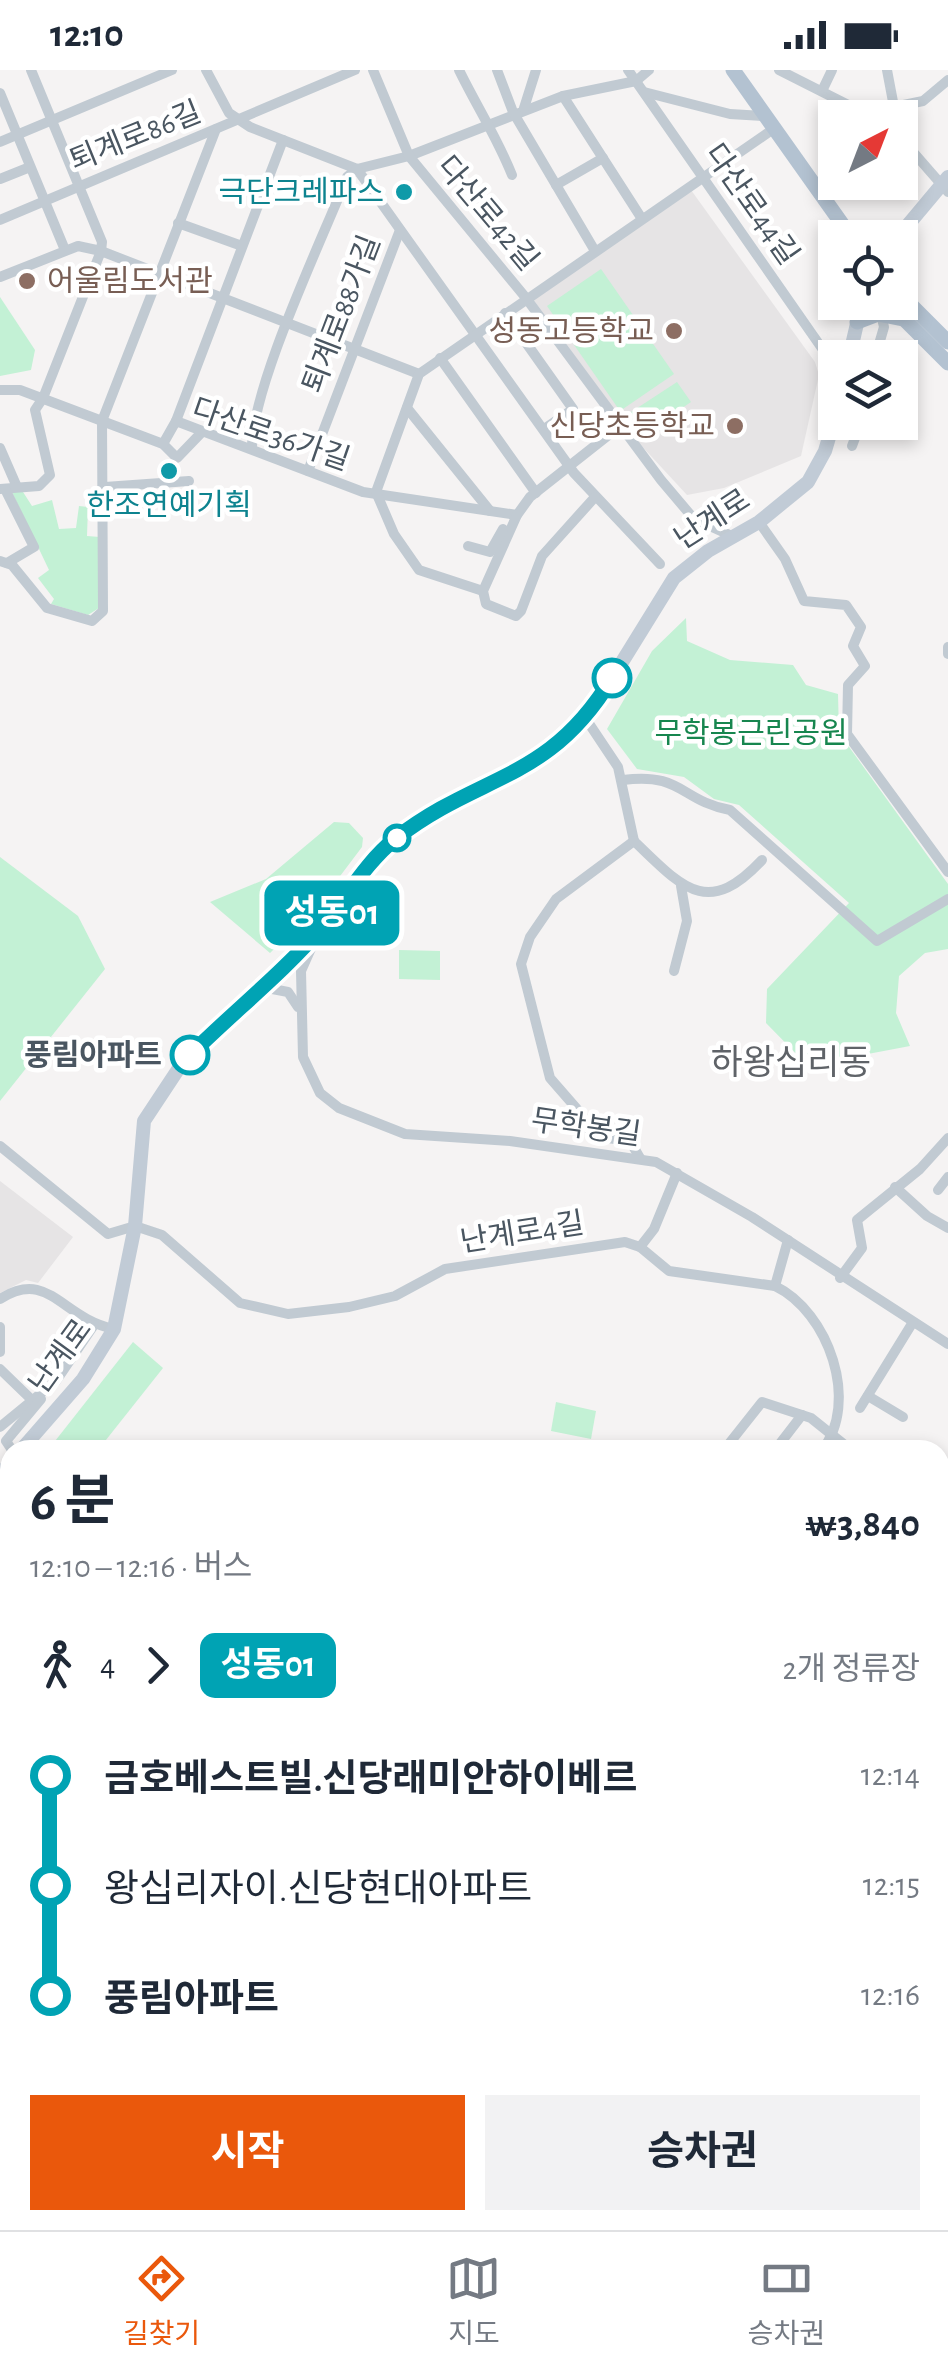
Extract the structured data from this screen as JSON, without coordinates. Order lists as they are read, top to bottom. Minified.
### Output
{"streets":{"main road":["난계로"],"street":["퇴계로86길","다산로44길","다산로42길","퇴계로88가길","다산로36가길","무학봉길","난계로4길"]},"crossings":[["다산로42길","난계로"],["퇴계로88가길","다산로36가길"],["난계로","무학봉길"],["난계로","난계로4길"]],"districts":["하왕십리동"],"parks":["무학봉근린공원"],"places":["극단크레파스","어울림도서관","성동고등학교","신당초등학교","한조연예기획","풍림아파트"],"lines":["bus line 성동01"],"north":"top right","page":{"status":"12:10","on_map":"성동01","heading":["6 분","12:10 – 12:16 · 버스","₩3,840"],"legs":["4","성동01","2개 정류장"],"list":[{"name":"금호베스트빌.신당래미안하이베르","value":"12:14"},{"name":"왕십리자이.신당현대아파트","value":"12:15"},{"name":"풍림아파트","value":"12:16"}],"buttons":["시작","승차권"],"tabs":["길찾기","지도","승차권"]}}
